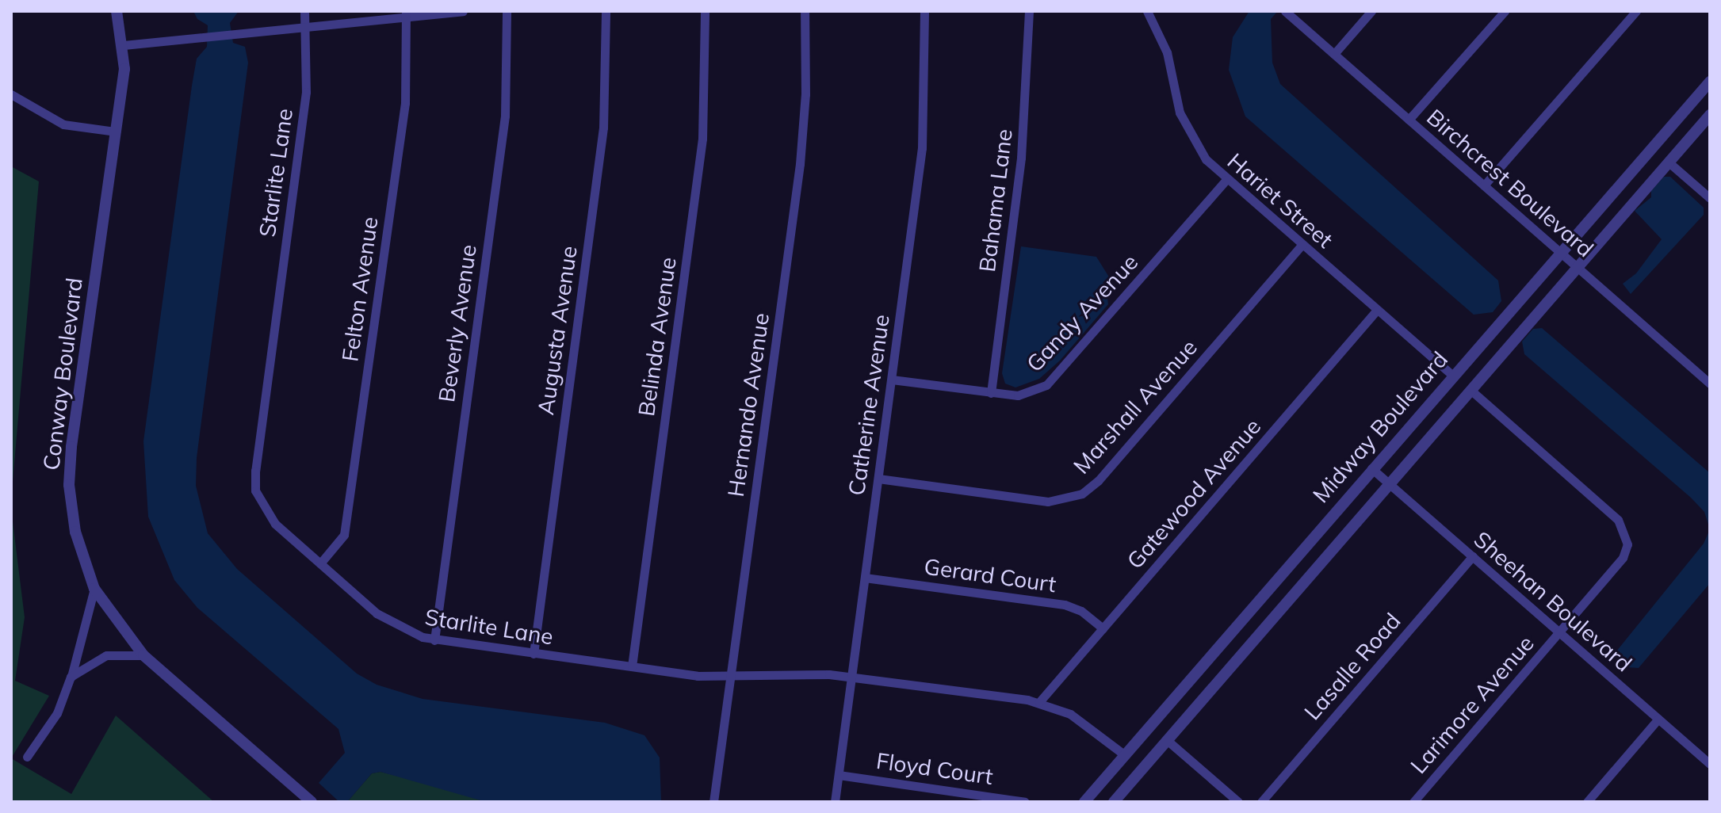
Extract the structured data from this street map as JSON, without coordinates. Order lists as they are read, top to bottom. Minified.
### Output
{"streets":{"street":["Starlite Lane","Birchcrest Boulevard","Bahama Lane","Hariet Street","Felton Avenue","Gandy Avenue","Beverly Avenue","Augusta Avenue","Belinda Avenue","Conway Boulevard","Hernando Avenue","Catherine Avenue","Marshall Avenue","Midway Boulevard","Gatewood Avenue","Gerard Court","Sheehan Boulevard","Lasalle Road","Larimore Avenue","Floyd Court"]},"crossings":[["Starlite Lane","Felton Avenue"],["Starlite Lane","Beverly Avenue"],["Starlite Lane","Augusta Avenue"],["Starlite Lane","Belinda Avenue"],["Starlite Lane","Hernando Avenue"],["Starlite Lane","Catherine Avenue"],["Starlite Lane","Midway Boulevard"],["Starlite Lane","Gatewood Avenue"],["Birchcrest Boulevard","Midway Boulevard"],["Bahama Lane","Gandy Avenue"],["Hariet Street","Gandy Avenue"],["Hariet Street","Marshall Avenue"],["Hariet Street","Midway Boulevard"],["Hariet Street","Gatewood Avenue"],["Gandy Avenue","Catherine Avenue"],["Catherine Avenue","Marshall Avenue"],["Catherine Avenue","Gerard Court"],["Catherine Avenue","Floyd Court"],["Midway Boulevard","Sheehan Boulevard"],["Gatewood Avenue","Gerard Court"],["Sheehan Boulevard","Lasalle Road"],["Sheehan Boulevard","Larimore Avenue"]]}
